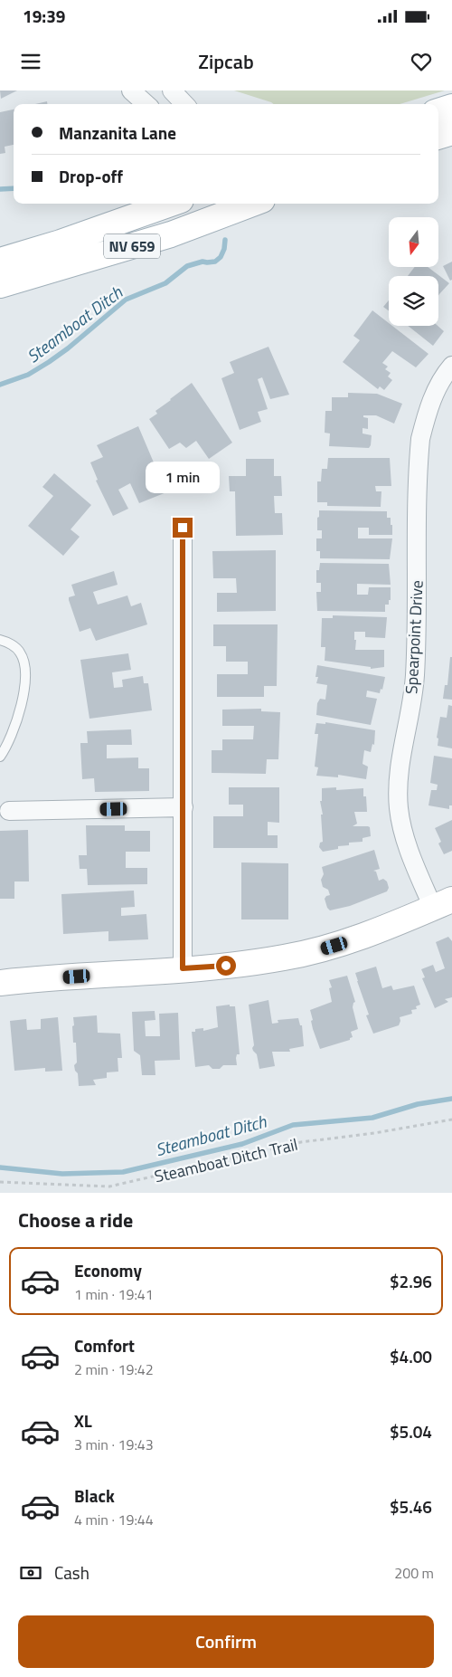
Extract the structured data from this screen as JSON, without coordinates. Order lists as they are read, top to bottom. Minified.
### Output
{"streets":{"main road":["NV 659"],"street":["Spearpoint Drive"],"path":["Steamboat Ditch Trail"]},"water":["Steamboat Ditch"],"north":"bottom","page":{"status":"19:39","header":"Zipcab","banner":["Manzanita Lane","Drop-off"],"bubble":"1 min","heading":"Choose a ride","list":[{"name":"Economy","note":"1 min · 19:41","value":"$2.96"},{"name":"Comfort","note":"2 min · 19:42","value":"$4.00"},{"name":"XL","note":"3 min · 19:43","value":"$5.04"},{"name":"Black","note":"4 min · 19:44","value":"$5.46"}],"pay":["Cash","200 m"],"buttons":"Confirm"}}
